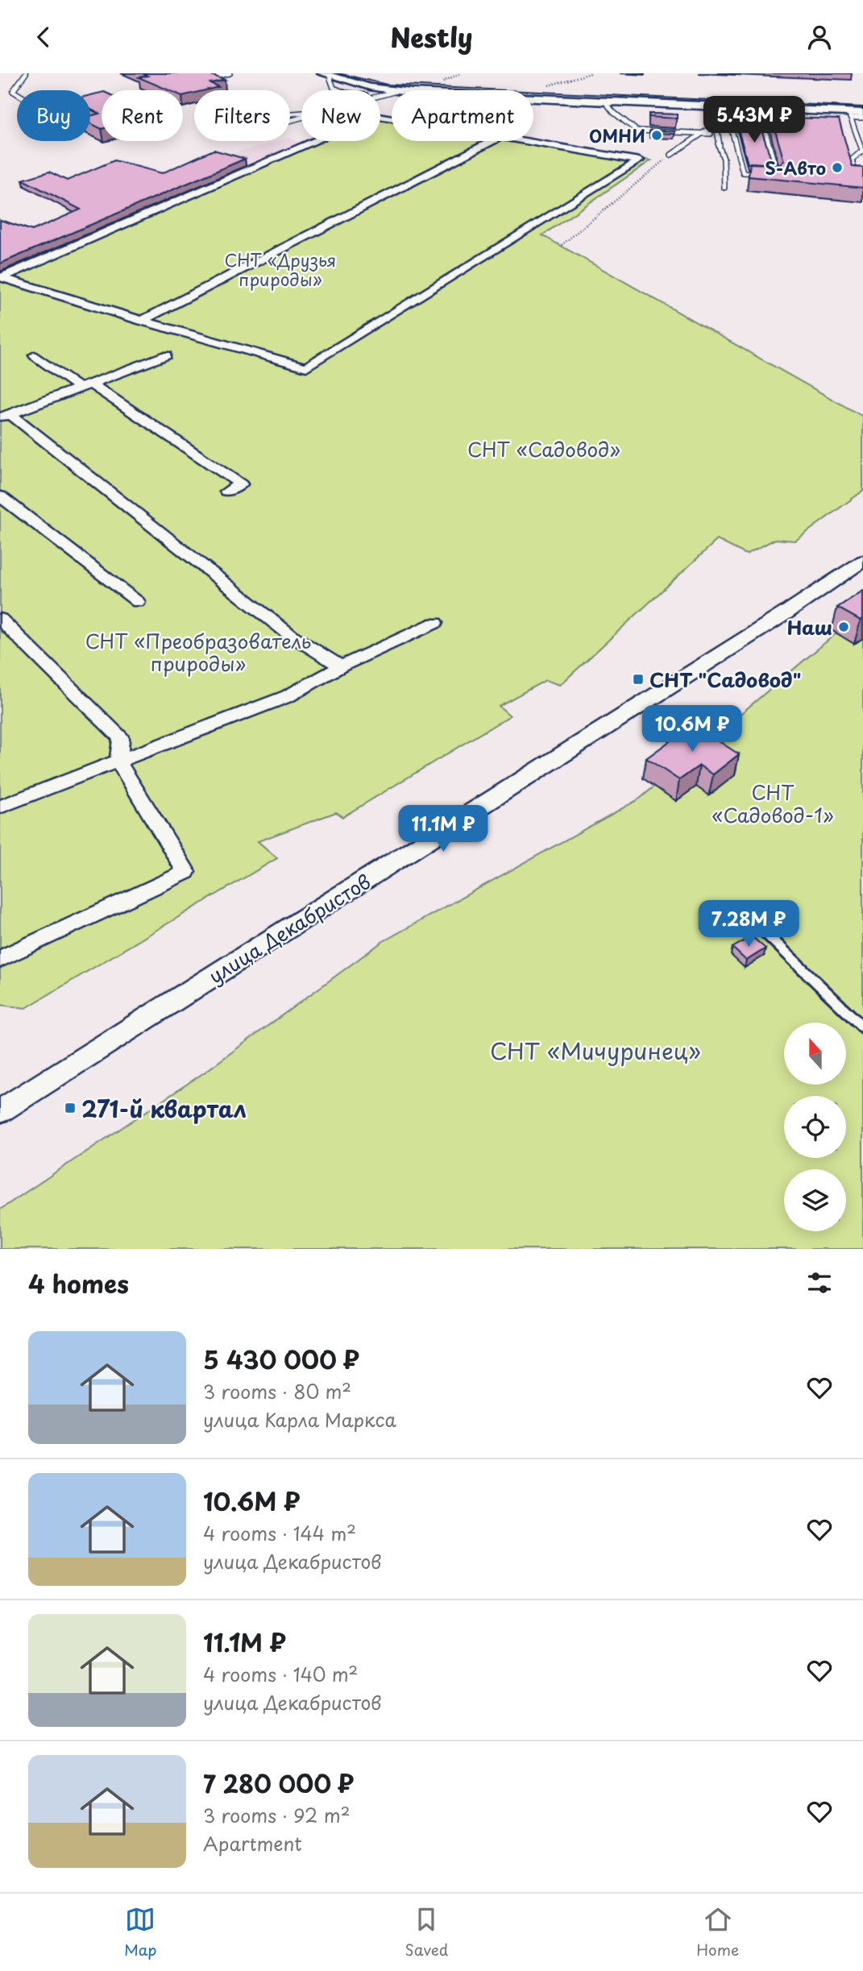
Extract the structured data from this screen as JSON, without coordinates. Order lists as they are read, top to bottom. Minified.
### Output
{"streets":{"street":["улица Декабристов"]},"parks":["СНТ «Друзья природы»","СНТ «Садовод»","СНТ «Преобразователь природы»","СНТ «Садовод-1»","СНТ «Мичуринец»"],"places":{"other":["ОМНИ","S-Авто","Наш"],"transit":["СНТ \"Садовод\"","271-й квартал"]},"north":"top","page":{"header":"Nestly","chip":["Buy","Rent","Filters","New","Apartment"],"price":["5.43M ₽","10.6M ₽","11.1M ₽","7.28M ₽"],"heading":"4 homes","list":[{"name":"5 430 000 ₽","note":"3 rooms · 80 m² · улица Карла Маркса"},{"name":"10.6M ₽","note":"4 rooms · 144 m² · улица Декабристов"},{"name":"11.1M ₽","note":"4 rooms · 140 m² · улица Декабристов"},{"name":"7 280 000 ₽","note":"3 rooms · 92 m² · Apartment"}],"tabs":["Map","Saved","Home"]}}
